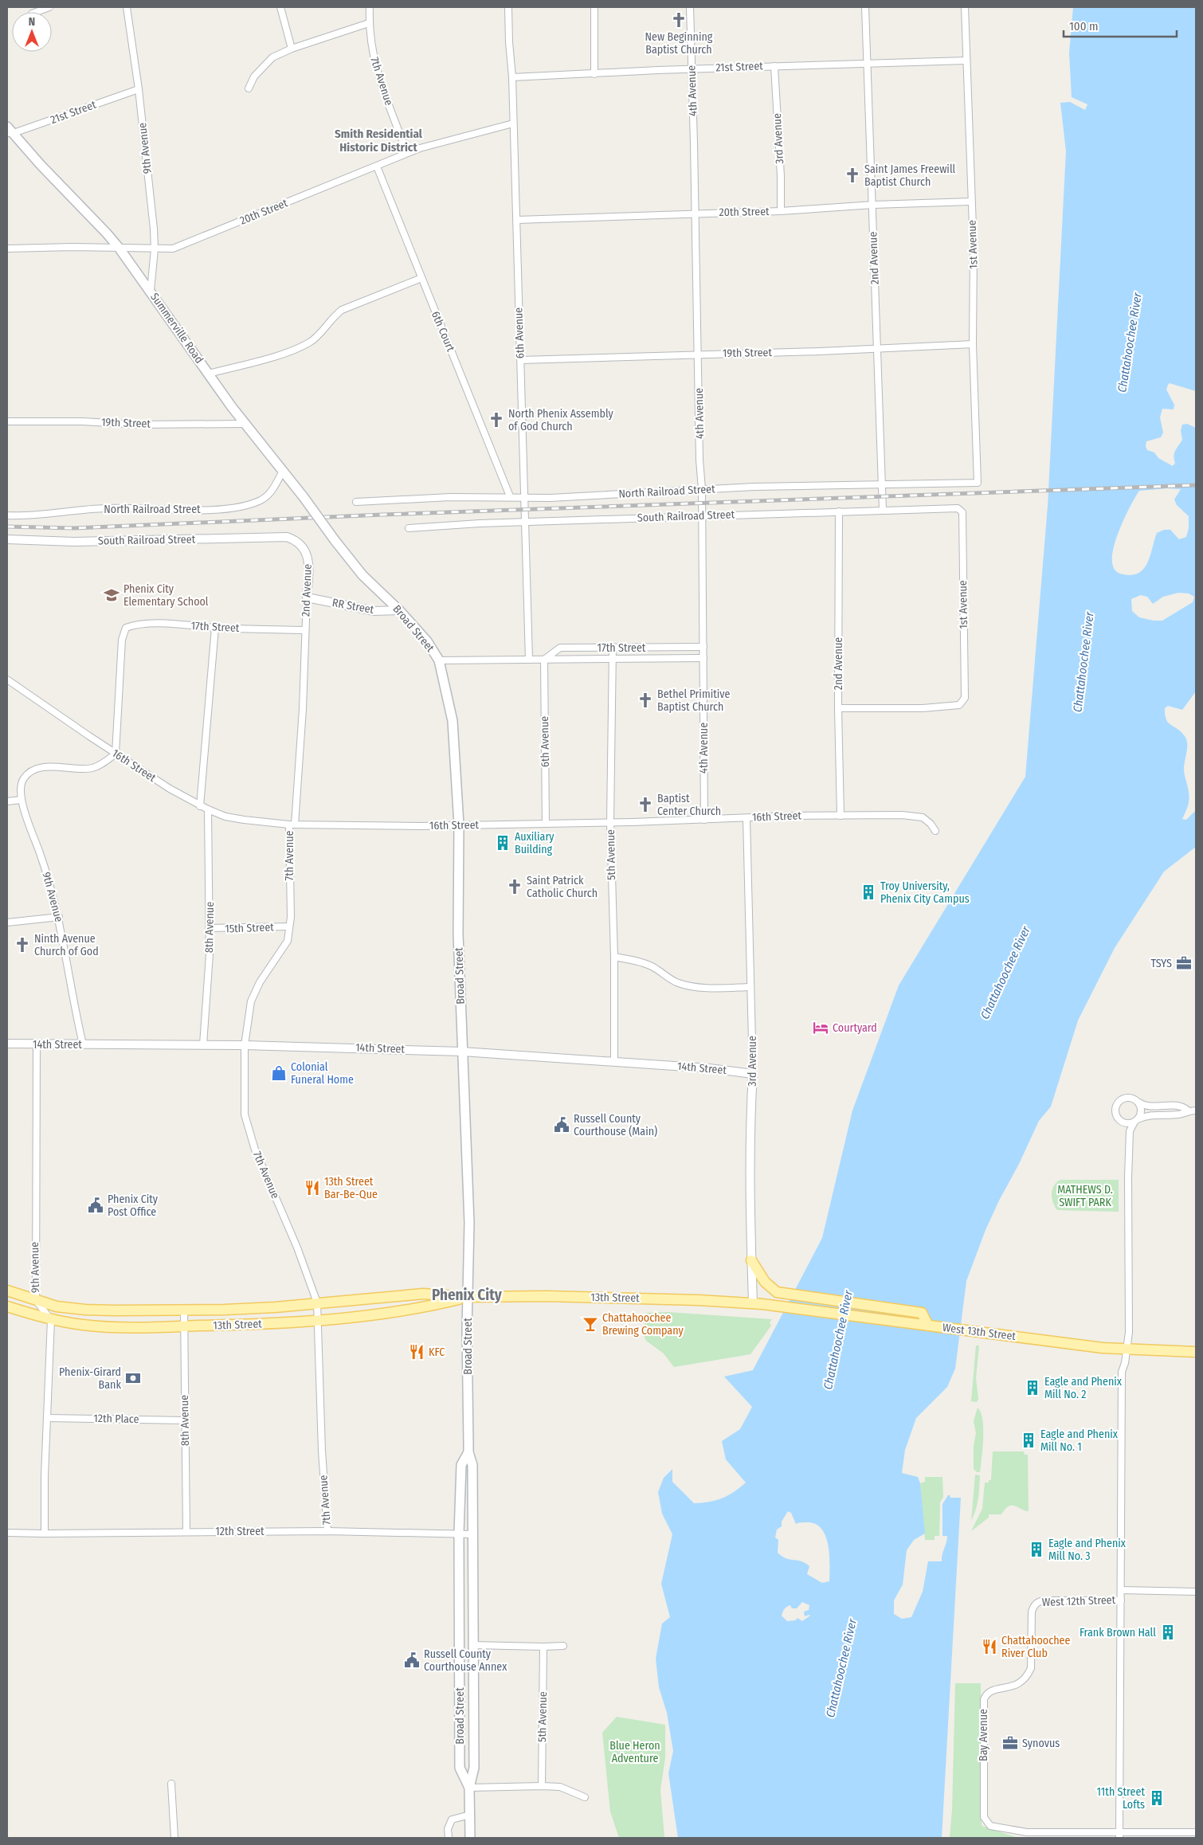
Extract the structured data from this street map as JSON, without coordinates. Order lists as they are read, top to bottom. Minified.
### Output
{"streets":{"main road":["Summerville Road","Broad Street","13th Street","West 13th Street"],"street":["21st Street","7th Avenue","4th Avenue","3rd Avenue","9th Avenue","20th Street","1st Avenue","2nd Avenue","6th Court","6th Avenue","19th Street","North Railroad Street","South Railroad Street","RR Street","17th Street","16th Street","5th Avenue","8th Avenue","15th Street","14th Street","12th Place","12th Street","West 12th Street","Bay Avenue"]},"crossings":[["21st Street","4th Avenue"],["21st Street","3rd Avenue"],["21st Street","9th Avenue"],["21st Street","1st Avenue"],["21st Street","2nd Avenue"],["21st Street","Summerville Road"],["21st Street","6th Avenue"],["7th Avenue","20th Street"],["7th Avenue","2nd Avenue"],["7th Avenue","17th Street"],["7th Avenue","16th Street"],["7th Avenue","15th Street"],["7th Avenue","14th Street"],["7th Avenue","13th Street"],["7th Avenue","12th Street"],["4th Avenue","20th Street"],["4th Avenue","19th Street"],["4th Avenue","North Railroad Street"],["4th Avenue","South Railroad Street"],["4th Avenue","17th Street"],["4th Avenue","16th Street"],["3rd Avenue","20th Street"],["3rd Avenue","16th Street"],["3rd Avenue","14th Street"],["3rd Avenue","13th Street"],["3rd Avenue","West 13th Street"],["9th Avenue","20th Street"],["9th Avenue","Summerville Road"],["9th Avenue","14th Street"],["9th Avenue","13th Street"],["20th Street","1st Avenue"],["20th Street","2nd Avenue"],["20th Street","Summerville Road"],["20th Street","6th Court"],["20th Street","6th Avenue"],["1st Avenue","2nd Avenue"],["1st Avenue","19th Street"],["1st Avenue","North Railroad Street"],["1st Avenue","South Railroad Street"],["2nd Avenue","19th Street"],["2nd Avenue","North Railroad Street"],["2nd Avenue","South Railroad Street"],["2nd Avenue","RR Street"],["2nd Avenue","17th Street"],["2nd Avenue","16th Street"],["Summerville Road","19th Street"],["Summerville Road","North Railroad Street"],["Summerville Road","Broad Street"],["6th Court","North Railroad Street"],["6th Avenue","19th Street"],["6th Avenue","North Railroad Street"],["6th Avenue","South Railroad Street"],["6th Avenue","17th Street"],["6th Avenue","16th Street"],["RR Street","Broad Street"],["17th Street","Broad Street"],["17th Street","16th Street"],["17th Street","5th Avenue"],["Broad Street","16th Street"],["Broad Street","14th Street"],["Broad Street","13th Street"],["Broad Street","12th Street"],["16th Street","5th Avenue"],["16th Street","8th Avenue"],["5th Avenue","14th Street"],["8th Avenue","15th Street"],["8th Avenue","14th Street"],["8th Avenue","13th Street"],["8th Avenue","12th Place"],["8th Avenue","12th Street"],["13th Street","West 13th Street"],["West 12th Street","Bay Avenue"]],"districts":["Smith Residential Historic District","Phenix City"],"water":["Chattahoochee River"],"parks":["MATHEWS D. SWIFT PARK","Blue Heron Adventure"],"places":{"church":["New Beginning Baptist Church","Saint James Freewill Baptist Church","North Phenix Assembly of God Church","Bethel Primitive Baptist Church","Baptist Center Church","Saint Patrick Catholic Church","Ninth Avenue Church of God"],"school or university":["Phenix City Elementary School"],"building":["Auxiliary Building","Troy University, Phenix City Campus","Eagle and Phenix Mill No. 2","Eagle and Phenix Mill No. 1","Eagle and Phenix Mill No. 3","Frank Brown Hall","11th Street Lofts"],"office":["TSYS","Synovus"],"hotel":["Courtyard"],"shop":["Colonial Funeral Home"],"public building":["Russell County Courthouse (Main)","Phenix City Post Office","Russell County Courthouse Annex"],"restaurant":["13th Street Bar-Be-Que","KFC","Chattahoochee River Club"],"bar":["Chattahoochee Brewing Company"],"bank":["Phenix-Girard Bank"]},"scale_bar":"100 m","north":"top"}
